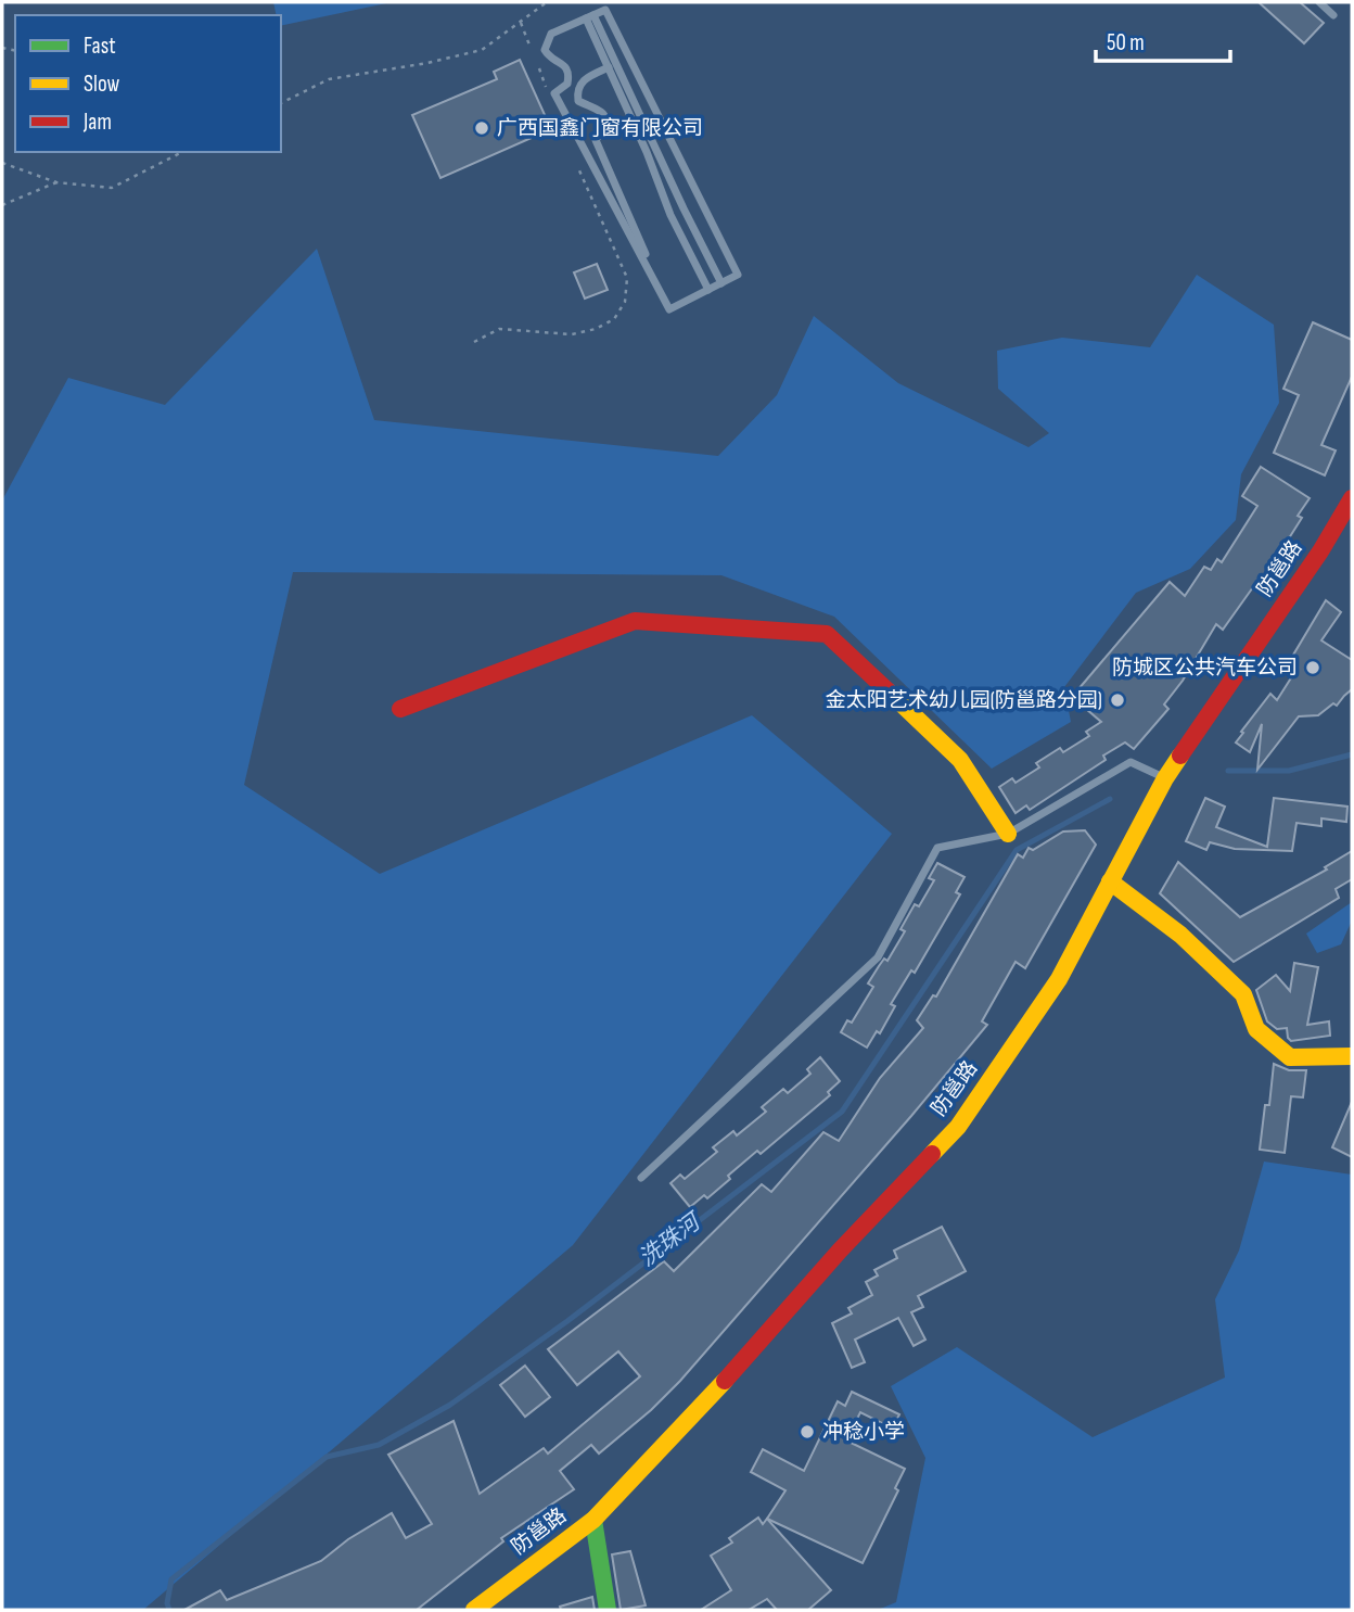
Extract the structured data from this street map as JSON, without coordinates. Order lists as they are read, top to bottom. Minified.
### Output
{"streets":{"main road":["防邕路"]},"water":["洗珠河"],"places":["广西国鑫门窗有限公司","防城区公共汽车公司","金太阳艺术幼儿园(防邕路分园)","冲稔小学"],"legend":["Fast","Slow","Jam"],"scale_bar":"50 m"}
